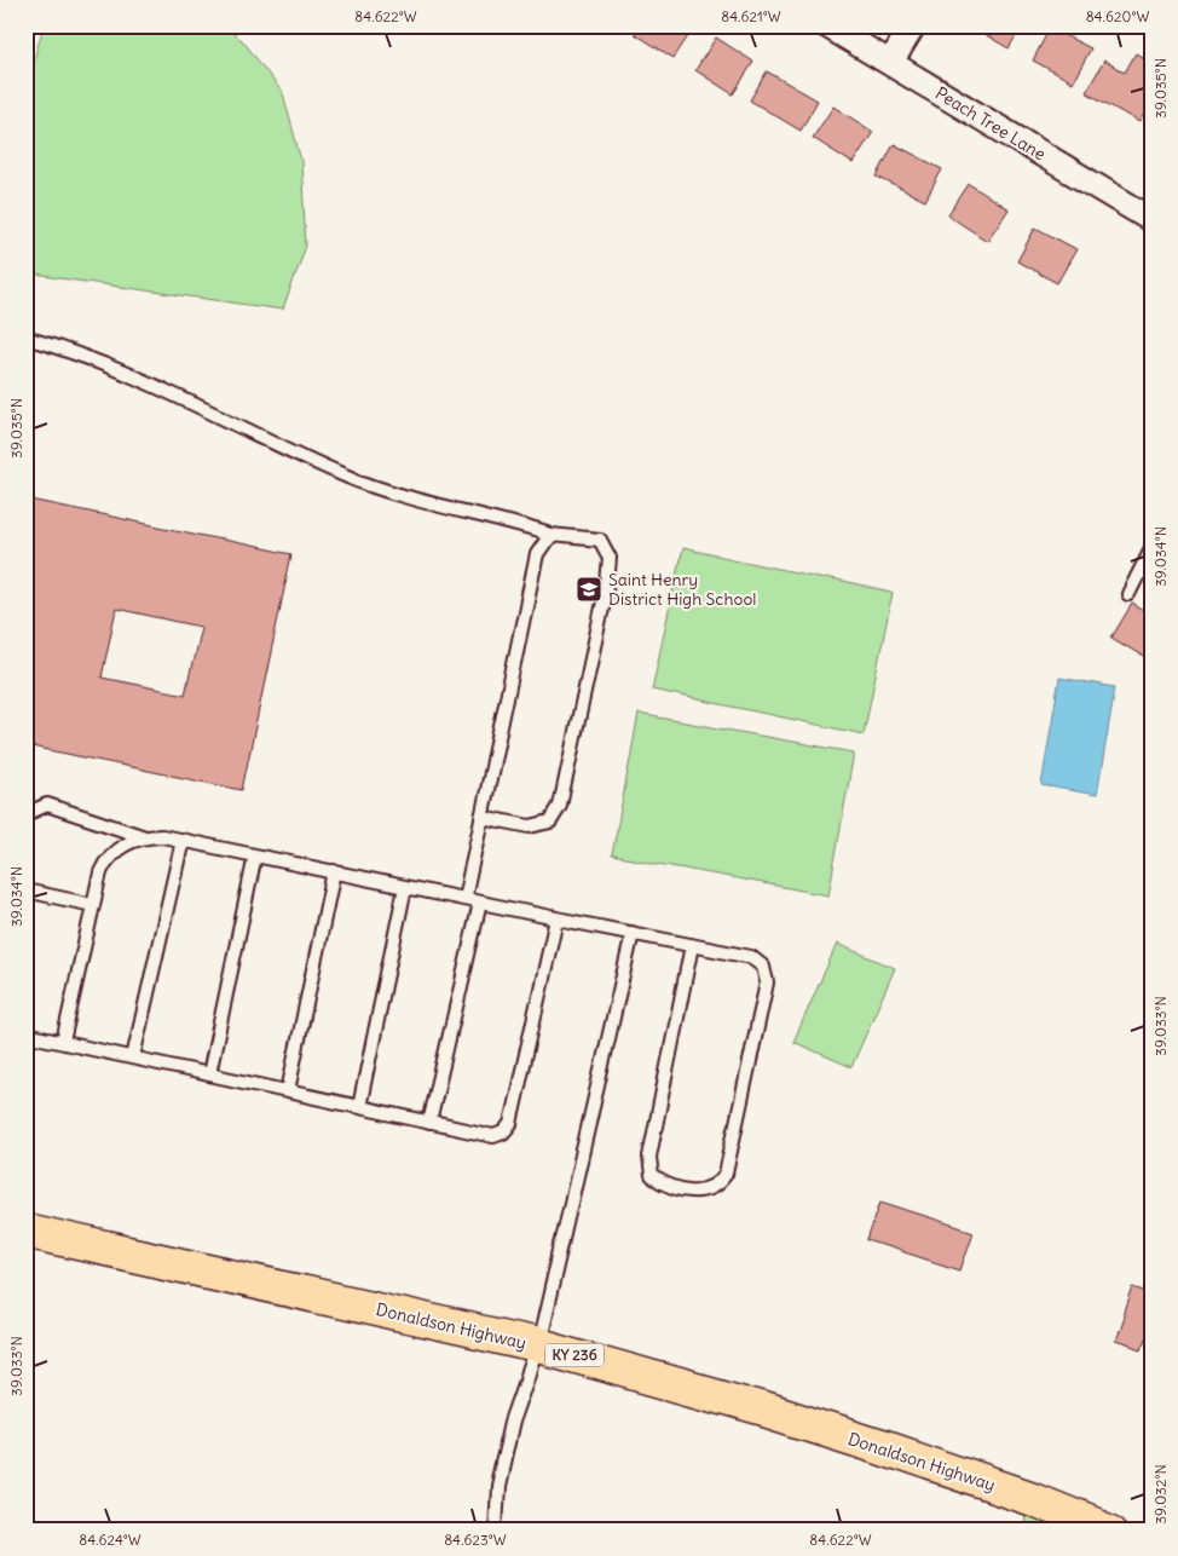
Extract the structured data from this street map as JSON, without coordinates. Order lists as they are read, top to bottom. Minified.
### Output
{"streets":{"main road":["Donaldson Highway","KY 236"],"street":["Peach Tree Lane"]},"places":{"school or university":["Saint Henry District High School"]},"coordinates":["84.622°W","84.621°W","84.620°W","39.035°N","39.034°N","39.033°N","39.032°N","84.624°W","84.623°W"]}
